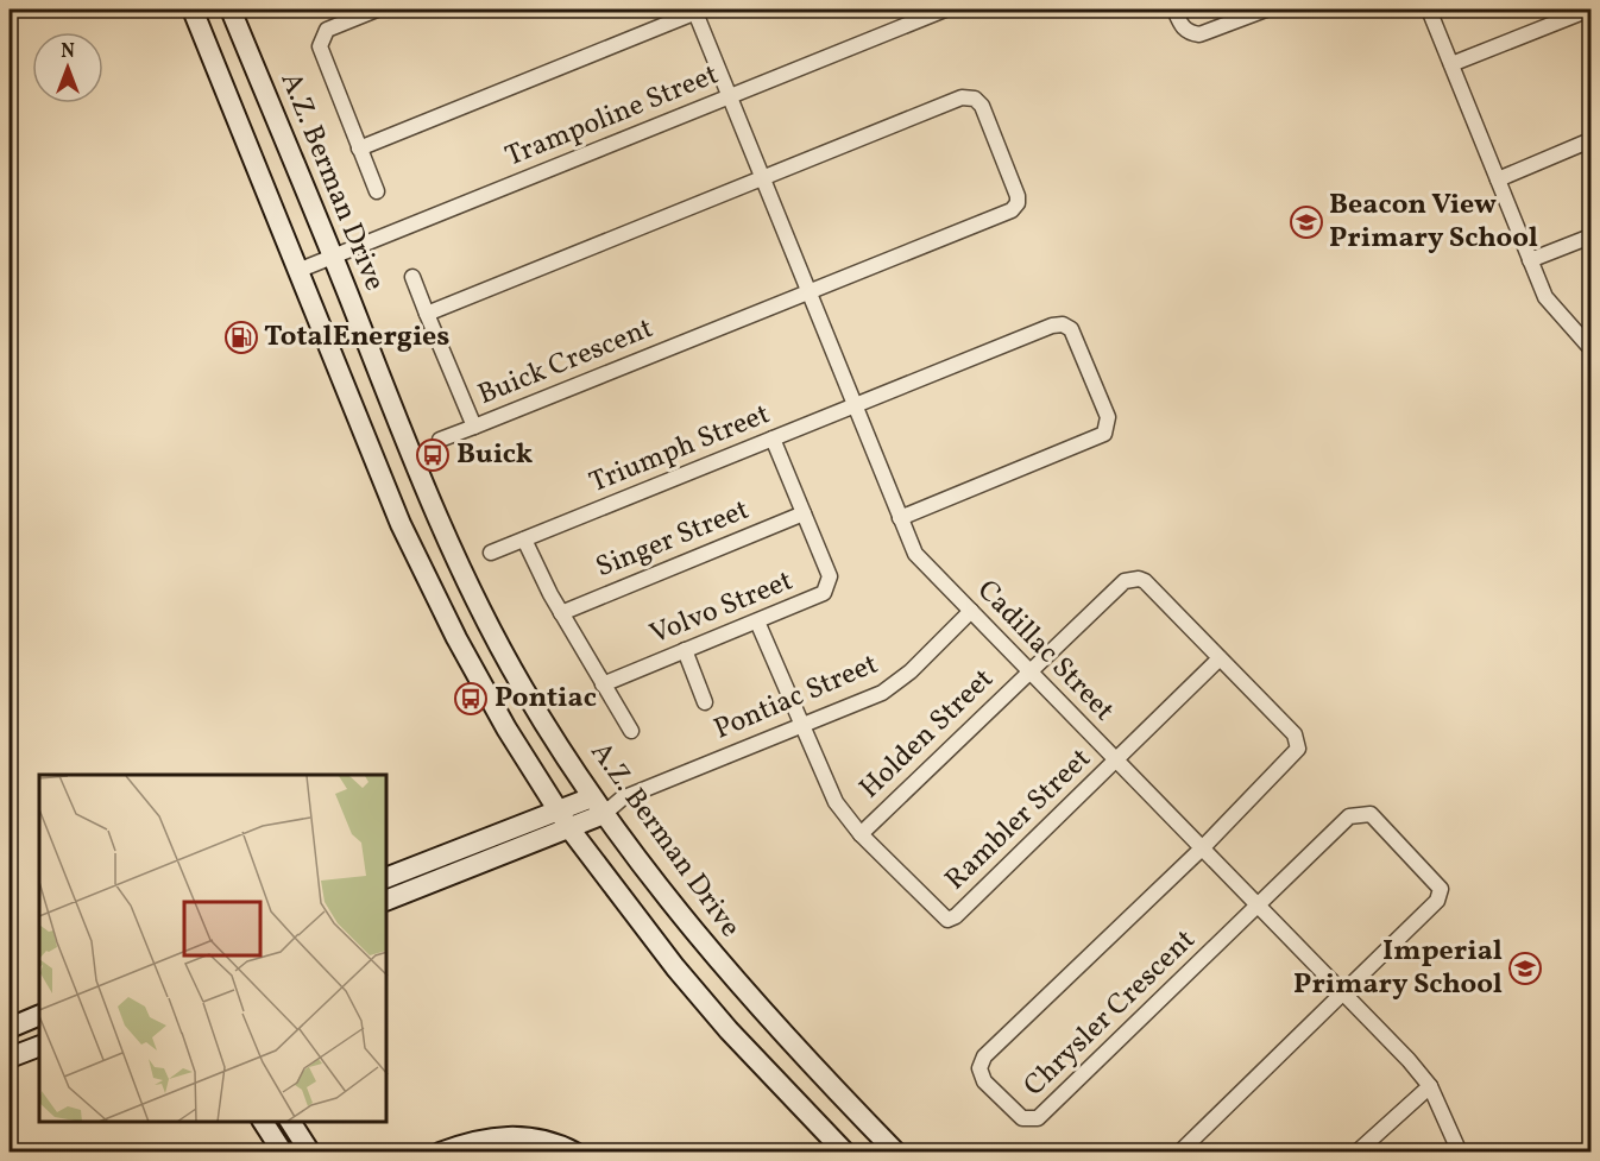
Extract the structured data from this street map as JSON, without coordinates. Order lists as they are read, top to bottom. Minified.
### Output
{"streets":{"main road":["A.Z. Berman Drive"],"street":["Trampoline Street","Buick Crescent","Triumph Street","Singer Street","Volvo Street","Cadillac Street","Pontiac Street","Holden Street","Rambler Street","Chrysler Crescent"]},"crossings":[["Trampoline Street","A.Z. Berman Drive"],["Trampoline Street","Cadillac Street"],["A.Z. Berman Drive","Pontiac Street"],["Buick Crescent","Cadillac Street"],["Triumph Street","Volvo Street"],["Triumph Street","Cadillac Street"],["Singer Street","Volvo Street"],["Volvo Street","Rambler Street"],["Cadillac Street","Pontiac Street"],["Cadillac Street","Holden Street"],["Cadillac Street","Rambler Street"],["Cadillac Street","Chrysler Crescent"],["Pontiac Street","Rambler Street"],["Holden Street","Rambler Street"],["Holden Street","Chrysler Crescent"]],"places":{"school or university":["Beacon View Primary School","Imperial Primary School"],"fuel station":["TotalEnergies"],"bus stop":["Buick","Pontiac"]},"north":"top"}
